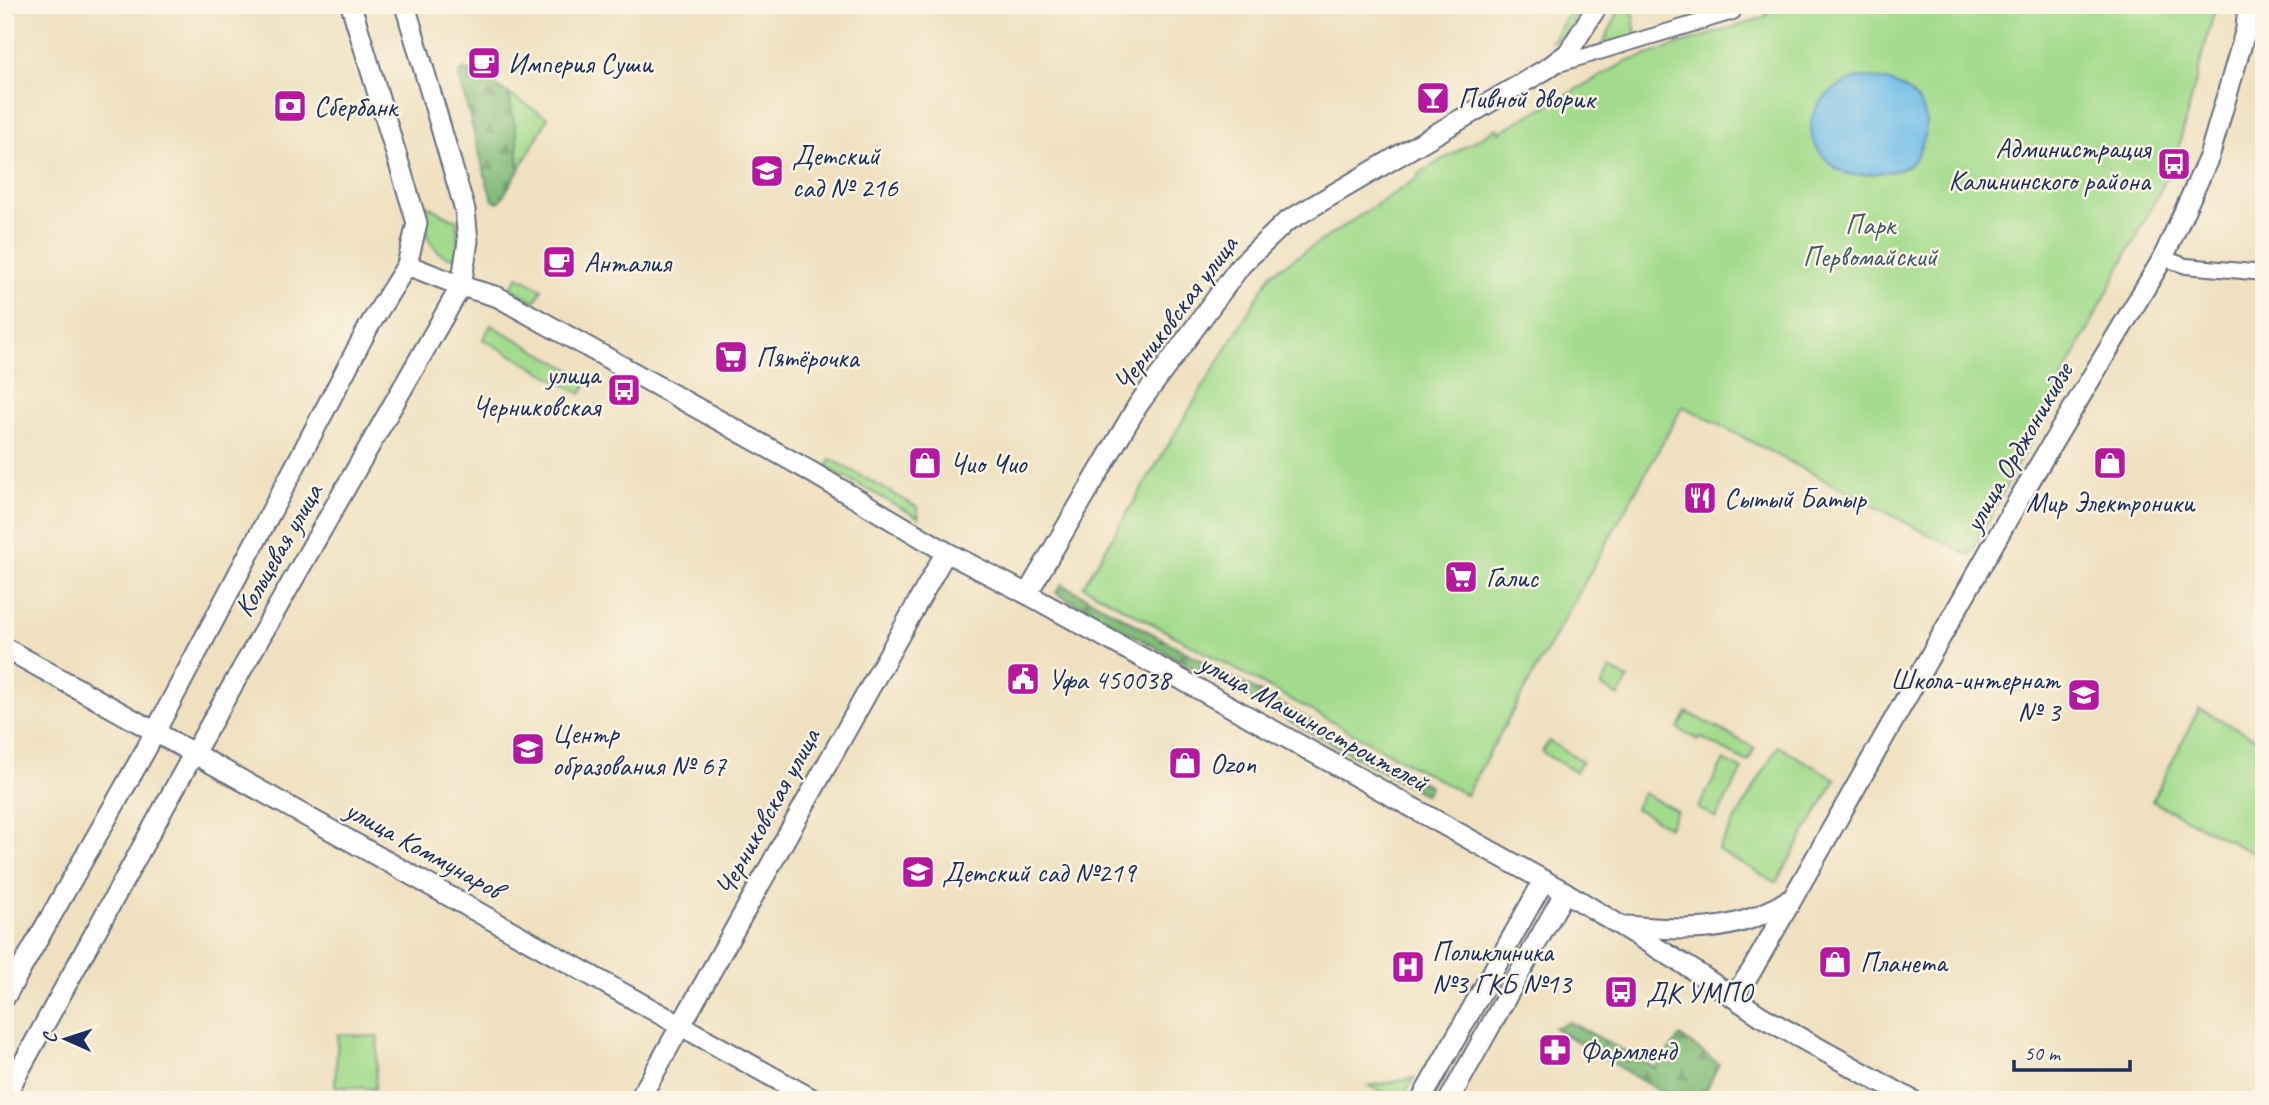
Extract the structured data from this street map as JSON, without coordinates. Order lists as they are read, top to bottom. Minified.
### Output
{"streets":{"main road":["Черниковская улица","улица Орджоникидзе","Кольцевая улица","улица Машиностроителей","улица Коммунаров"]},"crossings":[["Черниковская улица","улица Машиностроителей"],["Черниковская улица","улица Коммунаров"],["улица Орджоникидзе","улица Машиностроителей"],["Кольцевая улица","улица Машиностроителей"],["Кольцевая улица","улица Коммунаров"]],"parks":["Парк Первомайский"],"places":{"cafe":["Империя Суши","Анталия"],"bar":["Пивной дворик"],"bank":["Сбербанк"],"bus stop":["Администрация Калининского района","улица Черниковская","ДК УМПО"],"school or university":["Детский сад № 216","Школа-интернат № 3","Центр образования № 67","Детский сад №219"],"supermarket":["Пятёрочка","Галис"],"shop":["Чио Чио","Мир Электроники","Ozon","Планета"],"restaurant":["Сытый Батыр"],"public building":["Уфа 450038"],"hospital":["Поликлиника №3 ГКБ №13"],"pharmacy":["Фармленд"]},"scale_bar":"50 m","north":"left"}
